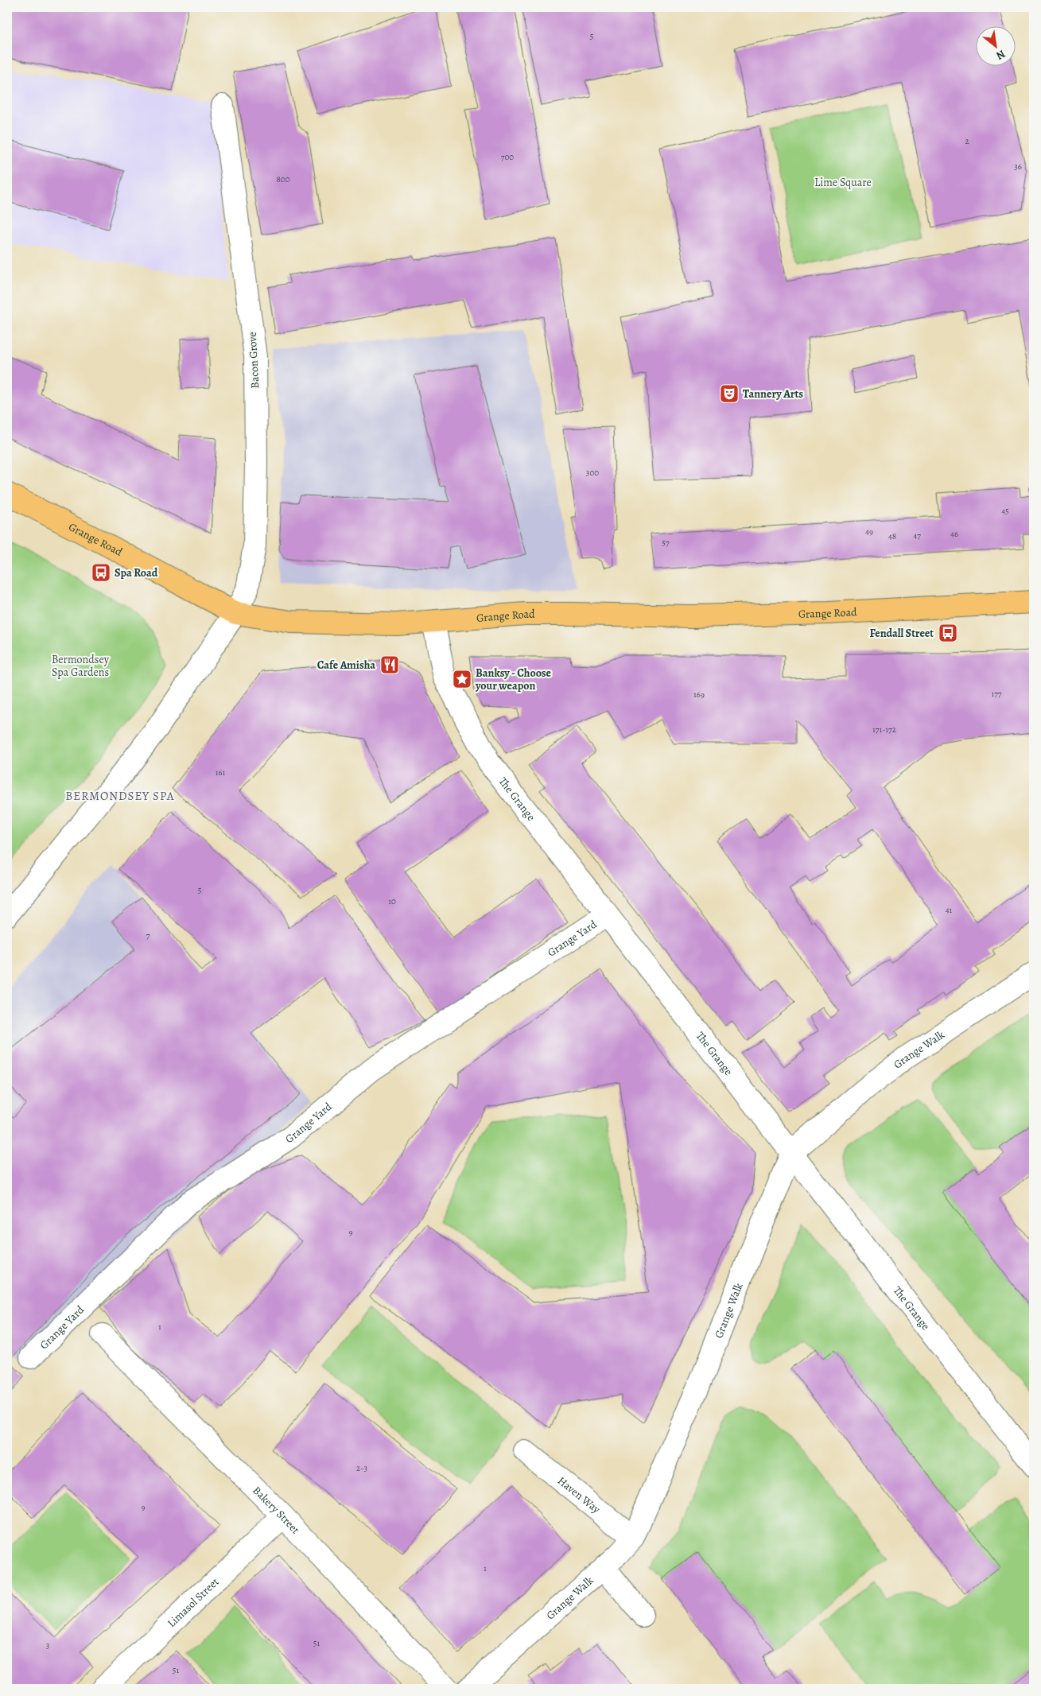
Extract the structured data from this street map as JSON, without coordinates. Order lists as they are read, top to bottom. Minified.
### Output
{"streets":{"main road":["Grange Road"],"street":["Bacon Grove","The Grange","Grange Yard","Grange Walk","Haven Way","Bakery Street","Limasol Street"]},"crossings":[["Bacon Grove","Grange Road"],["Grange Road","The Grange"],["The Grange","Grange Yard"],["The Grange","Grange Walk"],["Grange Walk","Haven Way"],["Bakery Street","Limasol Street"]],"districts":["BERMONDSEY SPA"],"parks":["Lime Square","Bermondsey Spa Gardens"],"places":{"theatre":["Tannery Arts"],"bus stop":["Spa Road","Fendall Street"],"restaurant":["Cafe Amisha"],"place":["Banksy - Choose your weapon"]},"house_numbers":["5","2","700","36","800","300","45","49","46","47","48","57","177","169","171-172","161","5","10","41","7","9","1","2-3","9","1","51","3","51"],"north":"bottom right"}
